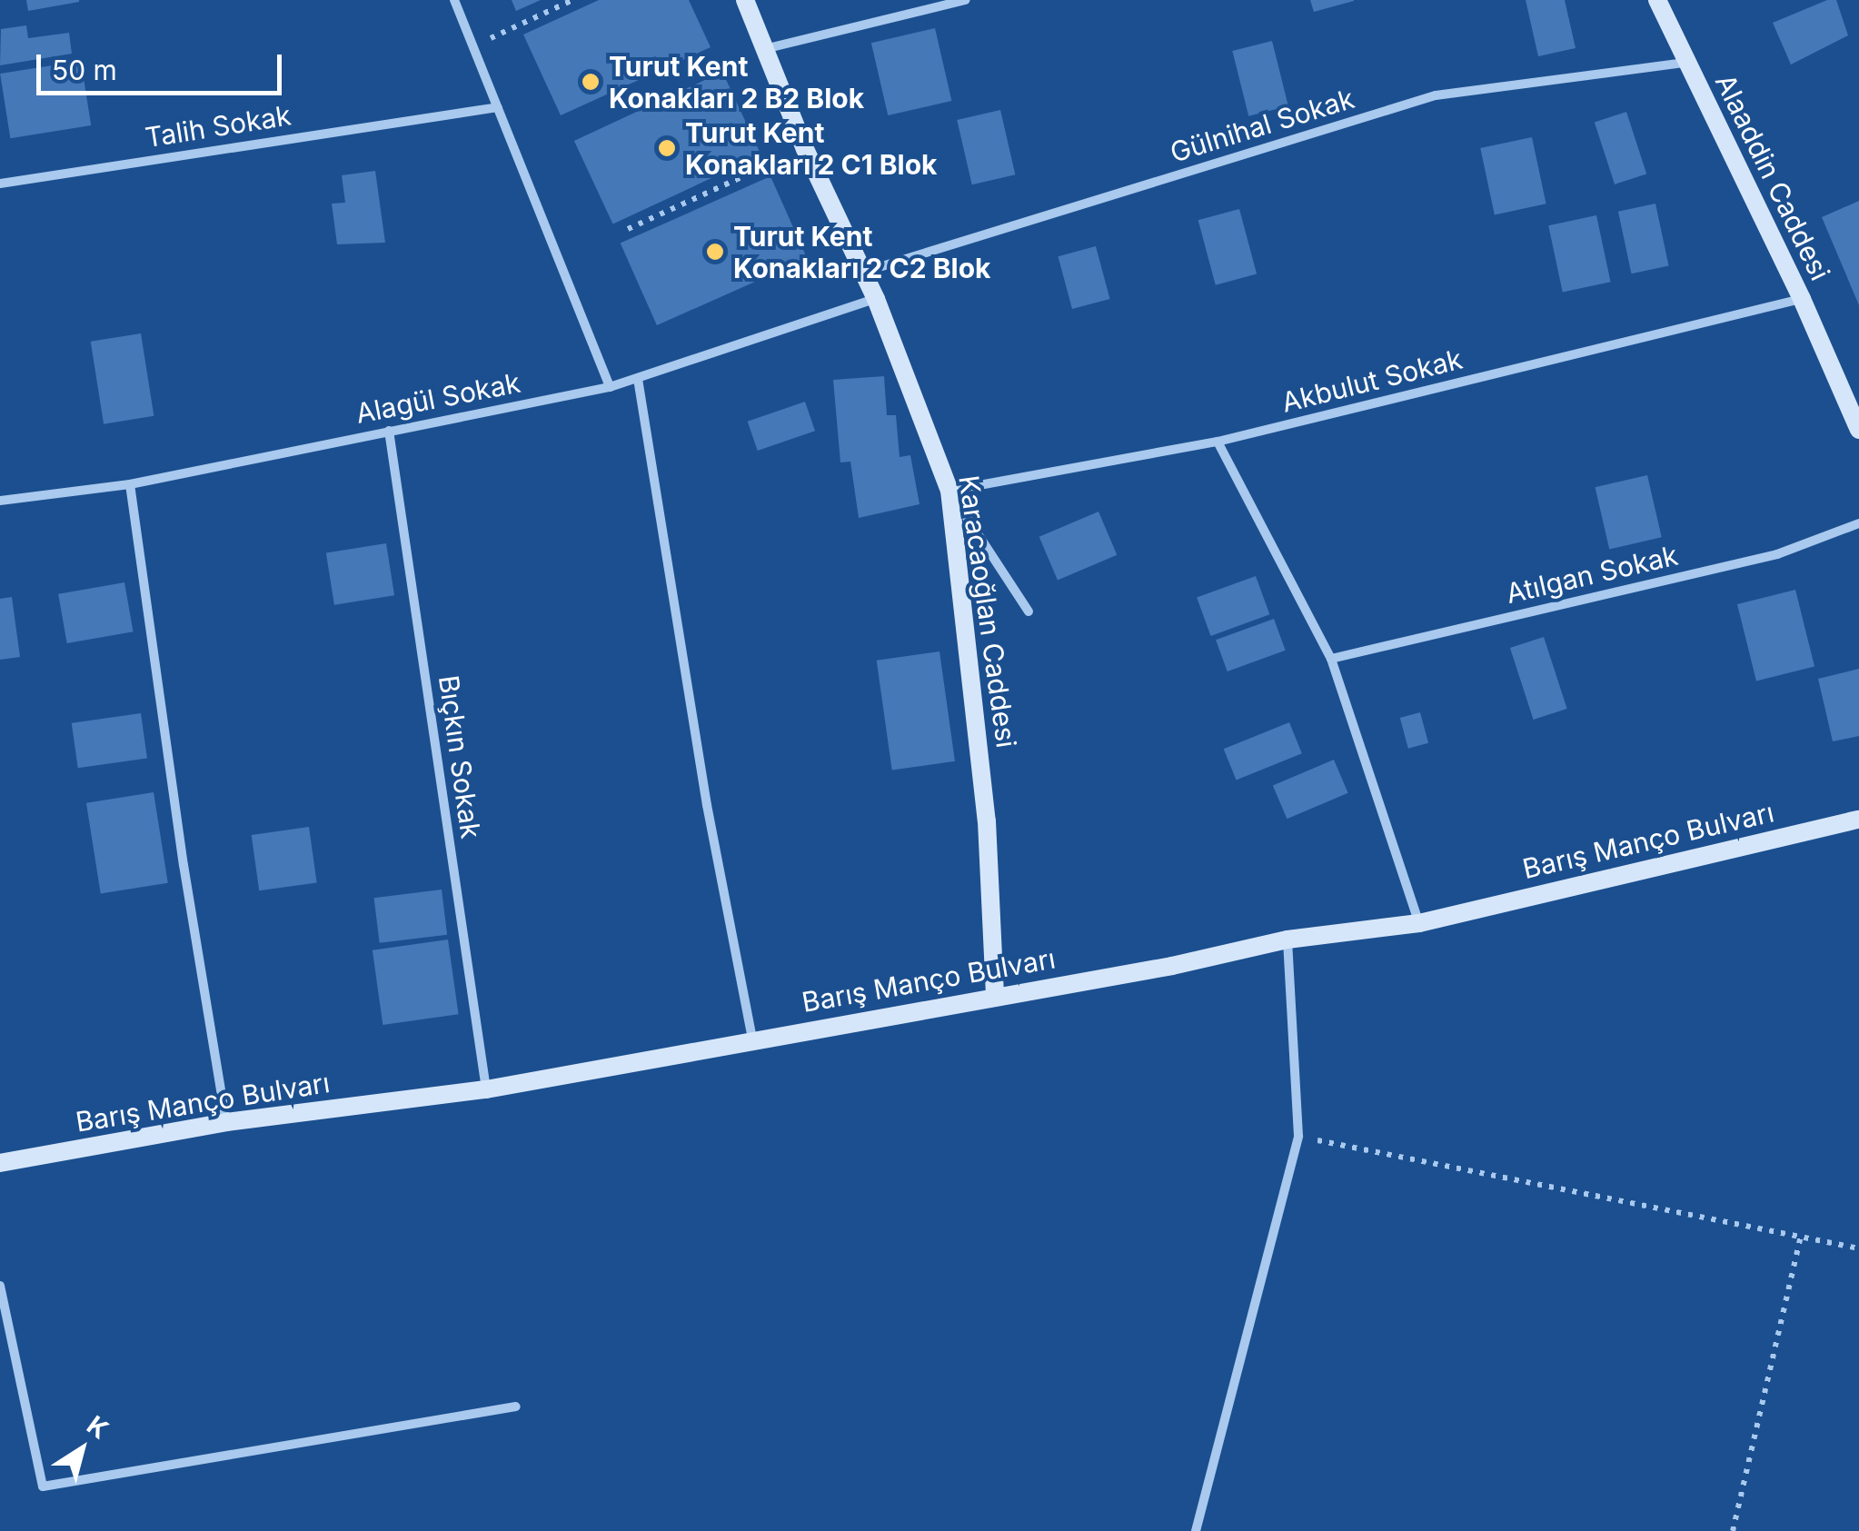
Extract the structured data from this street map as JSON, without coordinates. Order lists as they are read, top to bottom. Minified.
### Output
{"streets":{"street":["Gülnihal Sokak","Talih Sokak","Alaaddin Caddesi","Akbulut Sokak","Alagül Sokak","Atılgan Sokak","Karacaoğlan Caddesi","Bıçkın Sokak","Barış Manço Bulvarı"]},"crossings":[["Gülnihal Sokak","Alaaddin Caddesi"],["Gülnihal Sokak","Karacaoğlan Caddesi"],["Alaaddin Caddesi","Akbulut Sokak"],["Akbulut Sokak","Karacaoğlan Caddesi"],["Alagül Sokak","Karacaoğlan Caddesi"],["Alagül Sokak","Bıçkın Sokak"],["Karacaoğlan Caddesi","Barış Manço Bulvarı"],["Bıçkın Sokak","Barış Manço Bulvarı"]],"places":["Turut Kent Konakları 2 B2 Blok","Turut Kent Konakları 2 C1 Blok","Turut Kent Konakları 2 C2 Blok"],"scale_bar":"50 m","north":"top right"}
